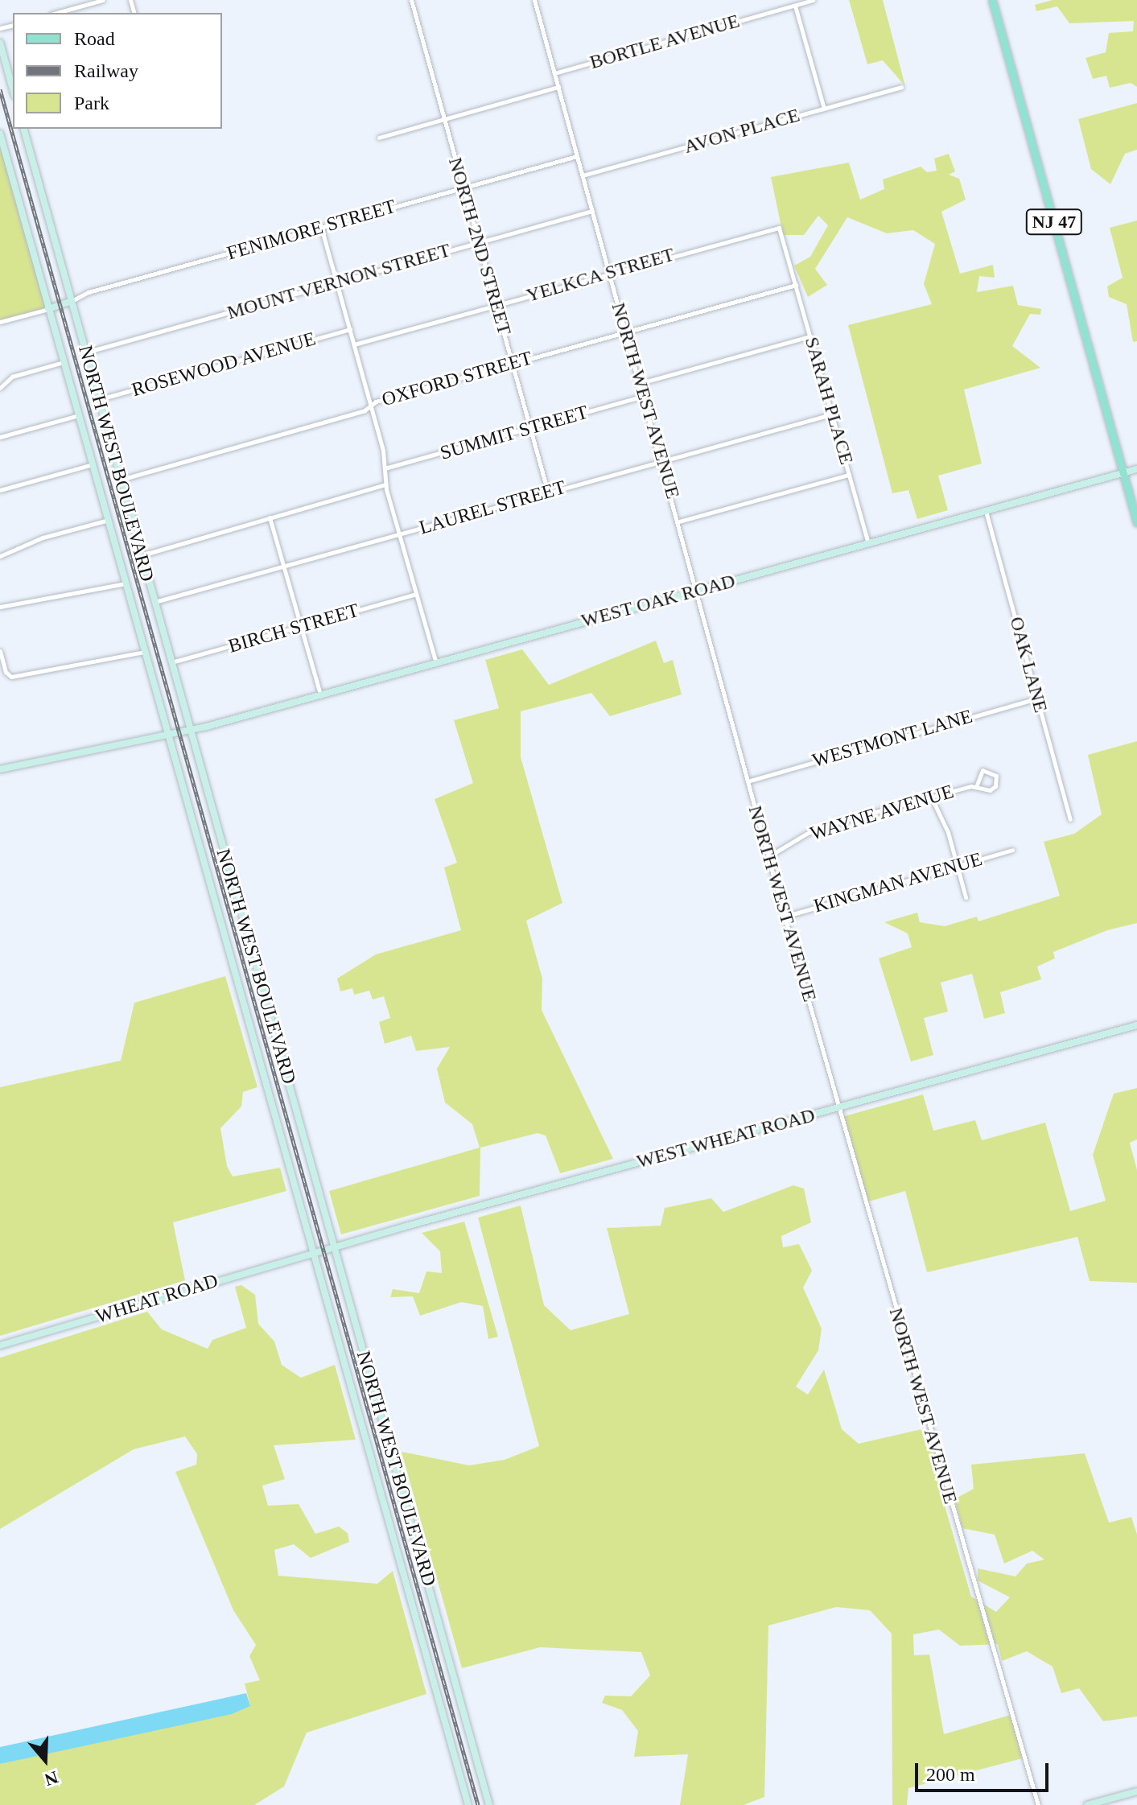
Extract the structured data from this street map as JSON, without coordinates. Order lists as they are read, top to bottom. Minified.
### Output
{"streets":{"main road":["NJ 47","FENIMORE STREET","NORTH WEST BOULEVARD","WEST OAK ROAD","WEST WHEAT ROAD","WHEAT ROAD"],"street":["BORTLE AVENUE","AVON PLACE","NORTH 2ND STREET","YELKCA STREET","MOUNT VERNON STREET","ROSEWOOD AVENUE","OXFORD STREET","NORTH WEST AVENUE","SARAH PLACE","SUMMIT STREET","LAUREL STREET","BIRCH STREET","OAK LANE","WESTMONT LANE","WAYNE AVENUE","KINGMAN AVENUE"]},"crossings":[["BORTLE AVENUE","NORTH WEST AVENUE"],["AVON PLACE","NORTH WEST AVENUE"],["NJ 47","WEST OAK ROAD"],["FENIMORE STREET","NORTH 2ND STREET"],["FENIMORE STREET","NORTH WEST AVENUE"],["FENIMORE STREET","NORTH WEST BOULEVARD"],["NORTH 2ND STREET","YELKCA STREET"],["NORTH 2ND STREET","MOUNT VERNON STREET"],["NORTH 2ND STREET","OXFORD STREET"],["NORTH 2ND STREET","SUMMIT STREET"],["NORTH 2ND STREET","LAUREL STREET"],["YELKCA STREET","NORTH WEST AVENUE"],["YELKCA STREET","SARAH PLACE"],["MOUNT VERNON STREET","NORTH WEST AVENUE"],["MOUNT VERNON STREET","NORTH WEST BOULEVARD"],["ROSEWOOD AVENUE","NORTH WEST BOULEVARD"],["OXFORD STREET","NORTH WEST AVENUE"],["OXFORD STREET","SARAH PLACE"],["OXFORD STREET","NORTH WEST BOULEVARD"],["NORTH WEST AVENUE","SUMMIT STREET"],["NORTH WEST AVENUE","LAUREL STREET"],["NORTH WEST AVENUE","WEST OAK ROAD"],["NORTH WEST AVENUE","WESTMONT LANE"],["NORTH WEST AVENUE","WAYNE AVENUE"],["NORTH WEST AVENUE","KINGMAN AVENUE"],["NORTH WEST AVENUE","WEST WHEAT ROAD"],["SARAH PLACE","LAUREL STREET"],["SARAH PLACE","WEST OAK ROAD"],["NORTH WEST BOULEVARD","LAUREL STREET"],["NORTH WEST BOULEVARD","WEST OAK ROAD"],["NORTH WEST BOULEVARD","BIRCH STREET"],["NORTH WEST BOULEVARD","WEST WHEAT ROAD"],["WEST OAK ROAD","OAK LANE"],["OAK LANE","WESTMONT LANE"],["WEST WHEAT ROAD","WHEAT ROAD"]],"legend":["Road","Railway","Park"],"scale_bar":"200 m","north":"bottom"}
